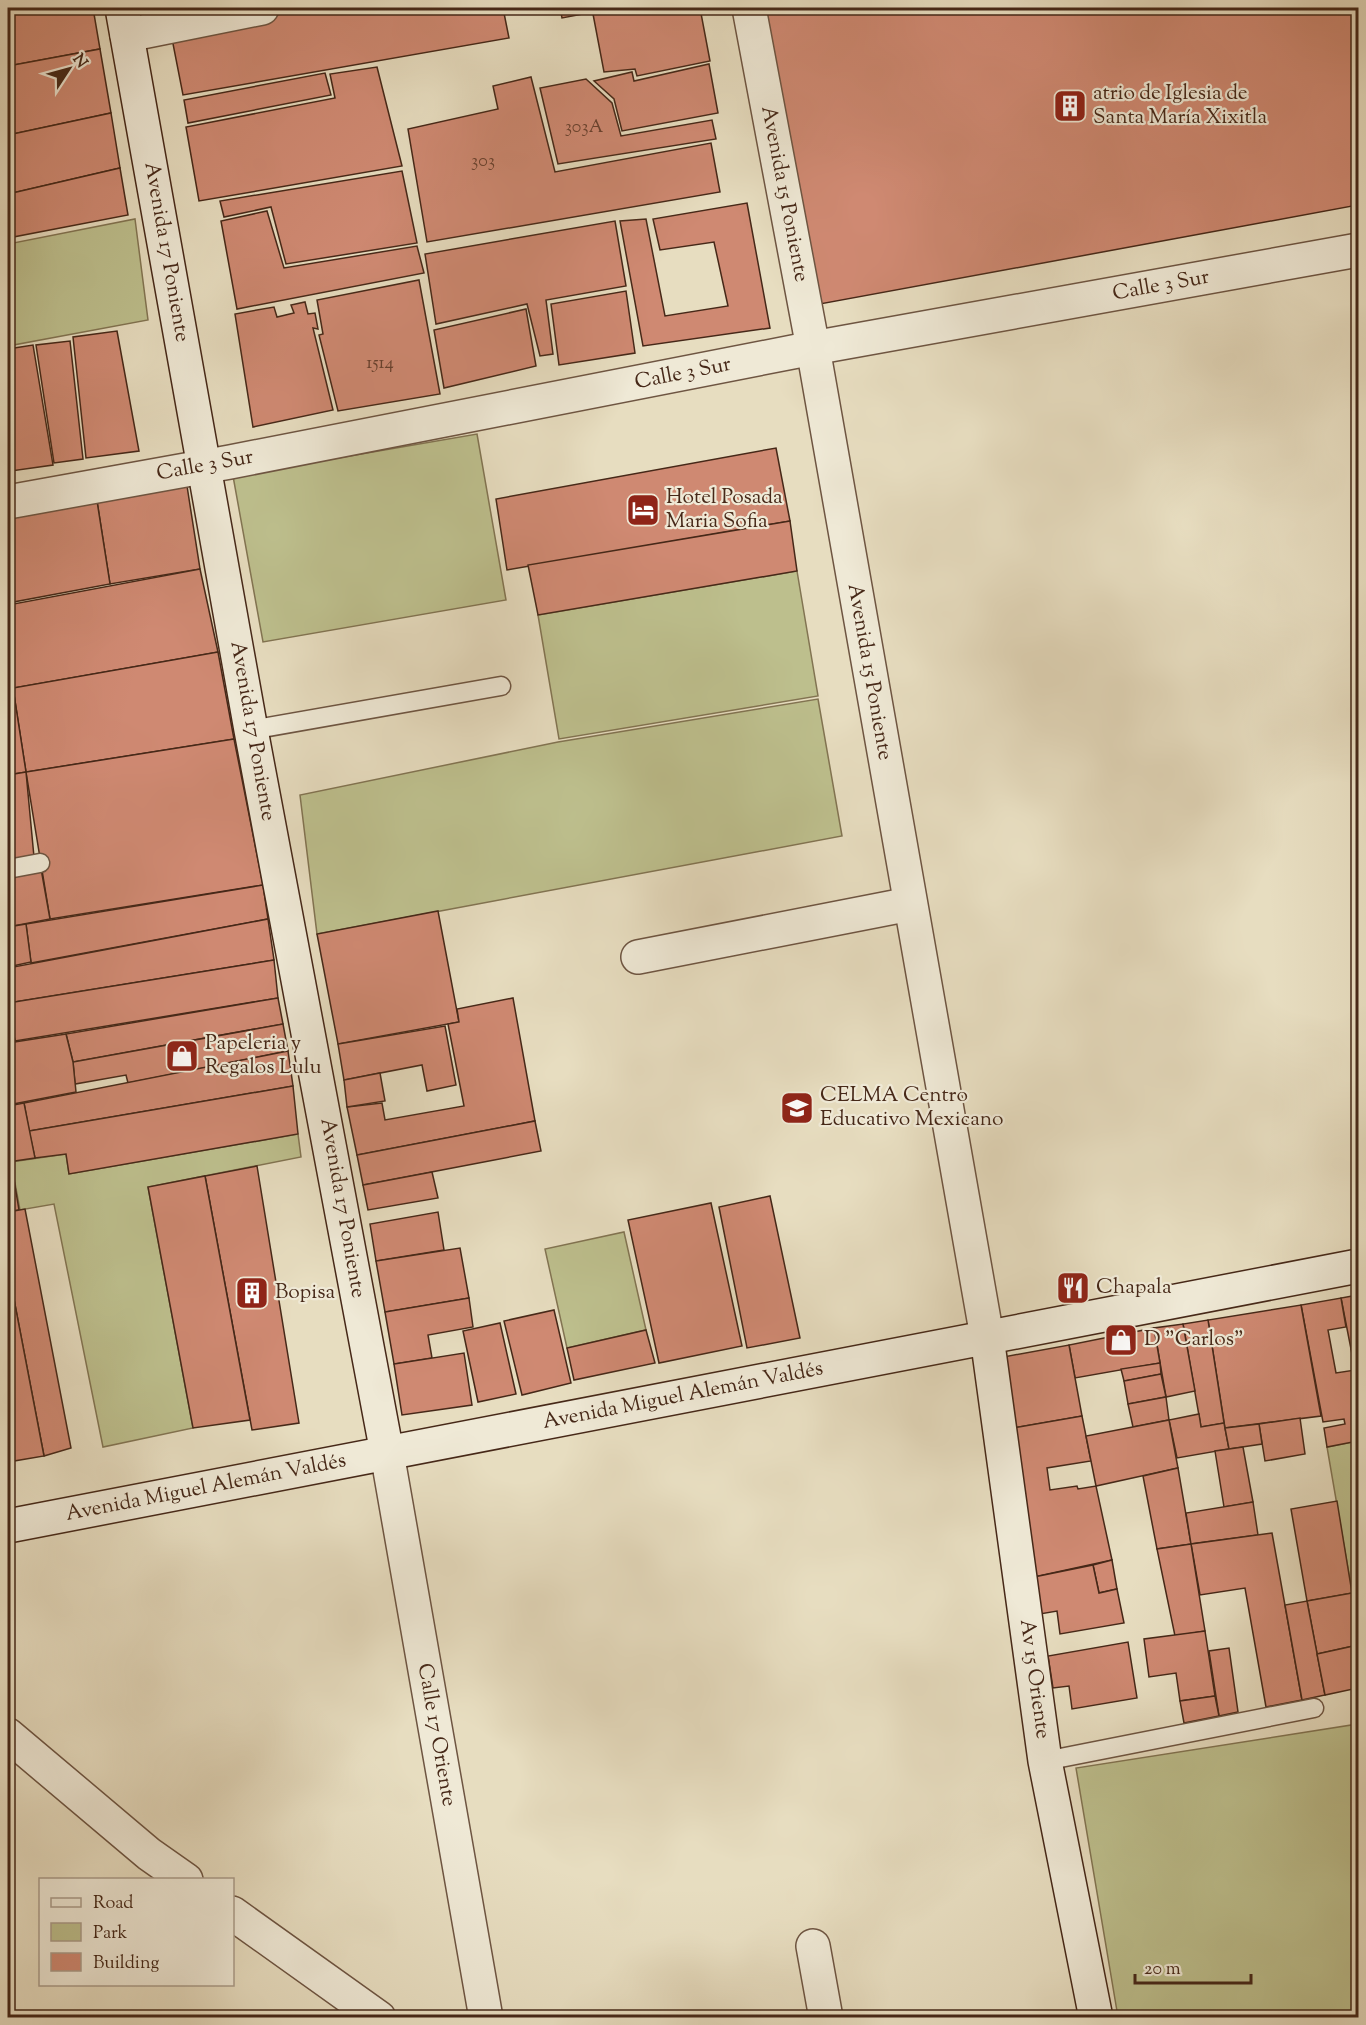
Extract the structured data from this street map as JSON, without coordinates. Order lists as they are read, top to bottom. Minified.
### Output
{"streets":{"street":["Avenida 15 Poniente","Avenida 17 Poniente","Calle 3 Sur","Avenida Miguel Alemán Valdés","Av 15 Oriente","Calle 17 Oriente"]},"crossings":[["Avenida 15 Poniente","Calle 3 Sur"],["Avenida 15 Poniente","Avenida Miguel Alemán Valdés"],["Avenida 15 Poniente","Av 15 Oriente"],["Avenida 17 Poniente","Calle 3 Sur"],["Avenida 17 Poniente","Avenida Miguel Alemán Valdés"],["Avenida 17 Poniente","Calle 17 Oriente"],["Avenida Miguel Alemán Valdés","Av 15 Oriente"],["Avenida Miguel Alemán Valdés","Calle 17 Oriente"]],"places":{"building":["atrio de Iglesia de Santa María Xixitla","Bopisa"],"hotel":["Hotel Posada Maria Sofia"],"shop":["Papeleria y Regalos Lulu","D \"Carlos\""],"school or university":["CELMA Centro Educativo Mexicano"],"restaurant":["Chapala"]},"house_numbers":["303A","303","1514"],"legend":["Road","Park","Building"],"scale_bar":"20 m","north":"top right"}
